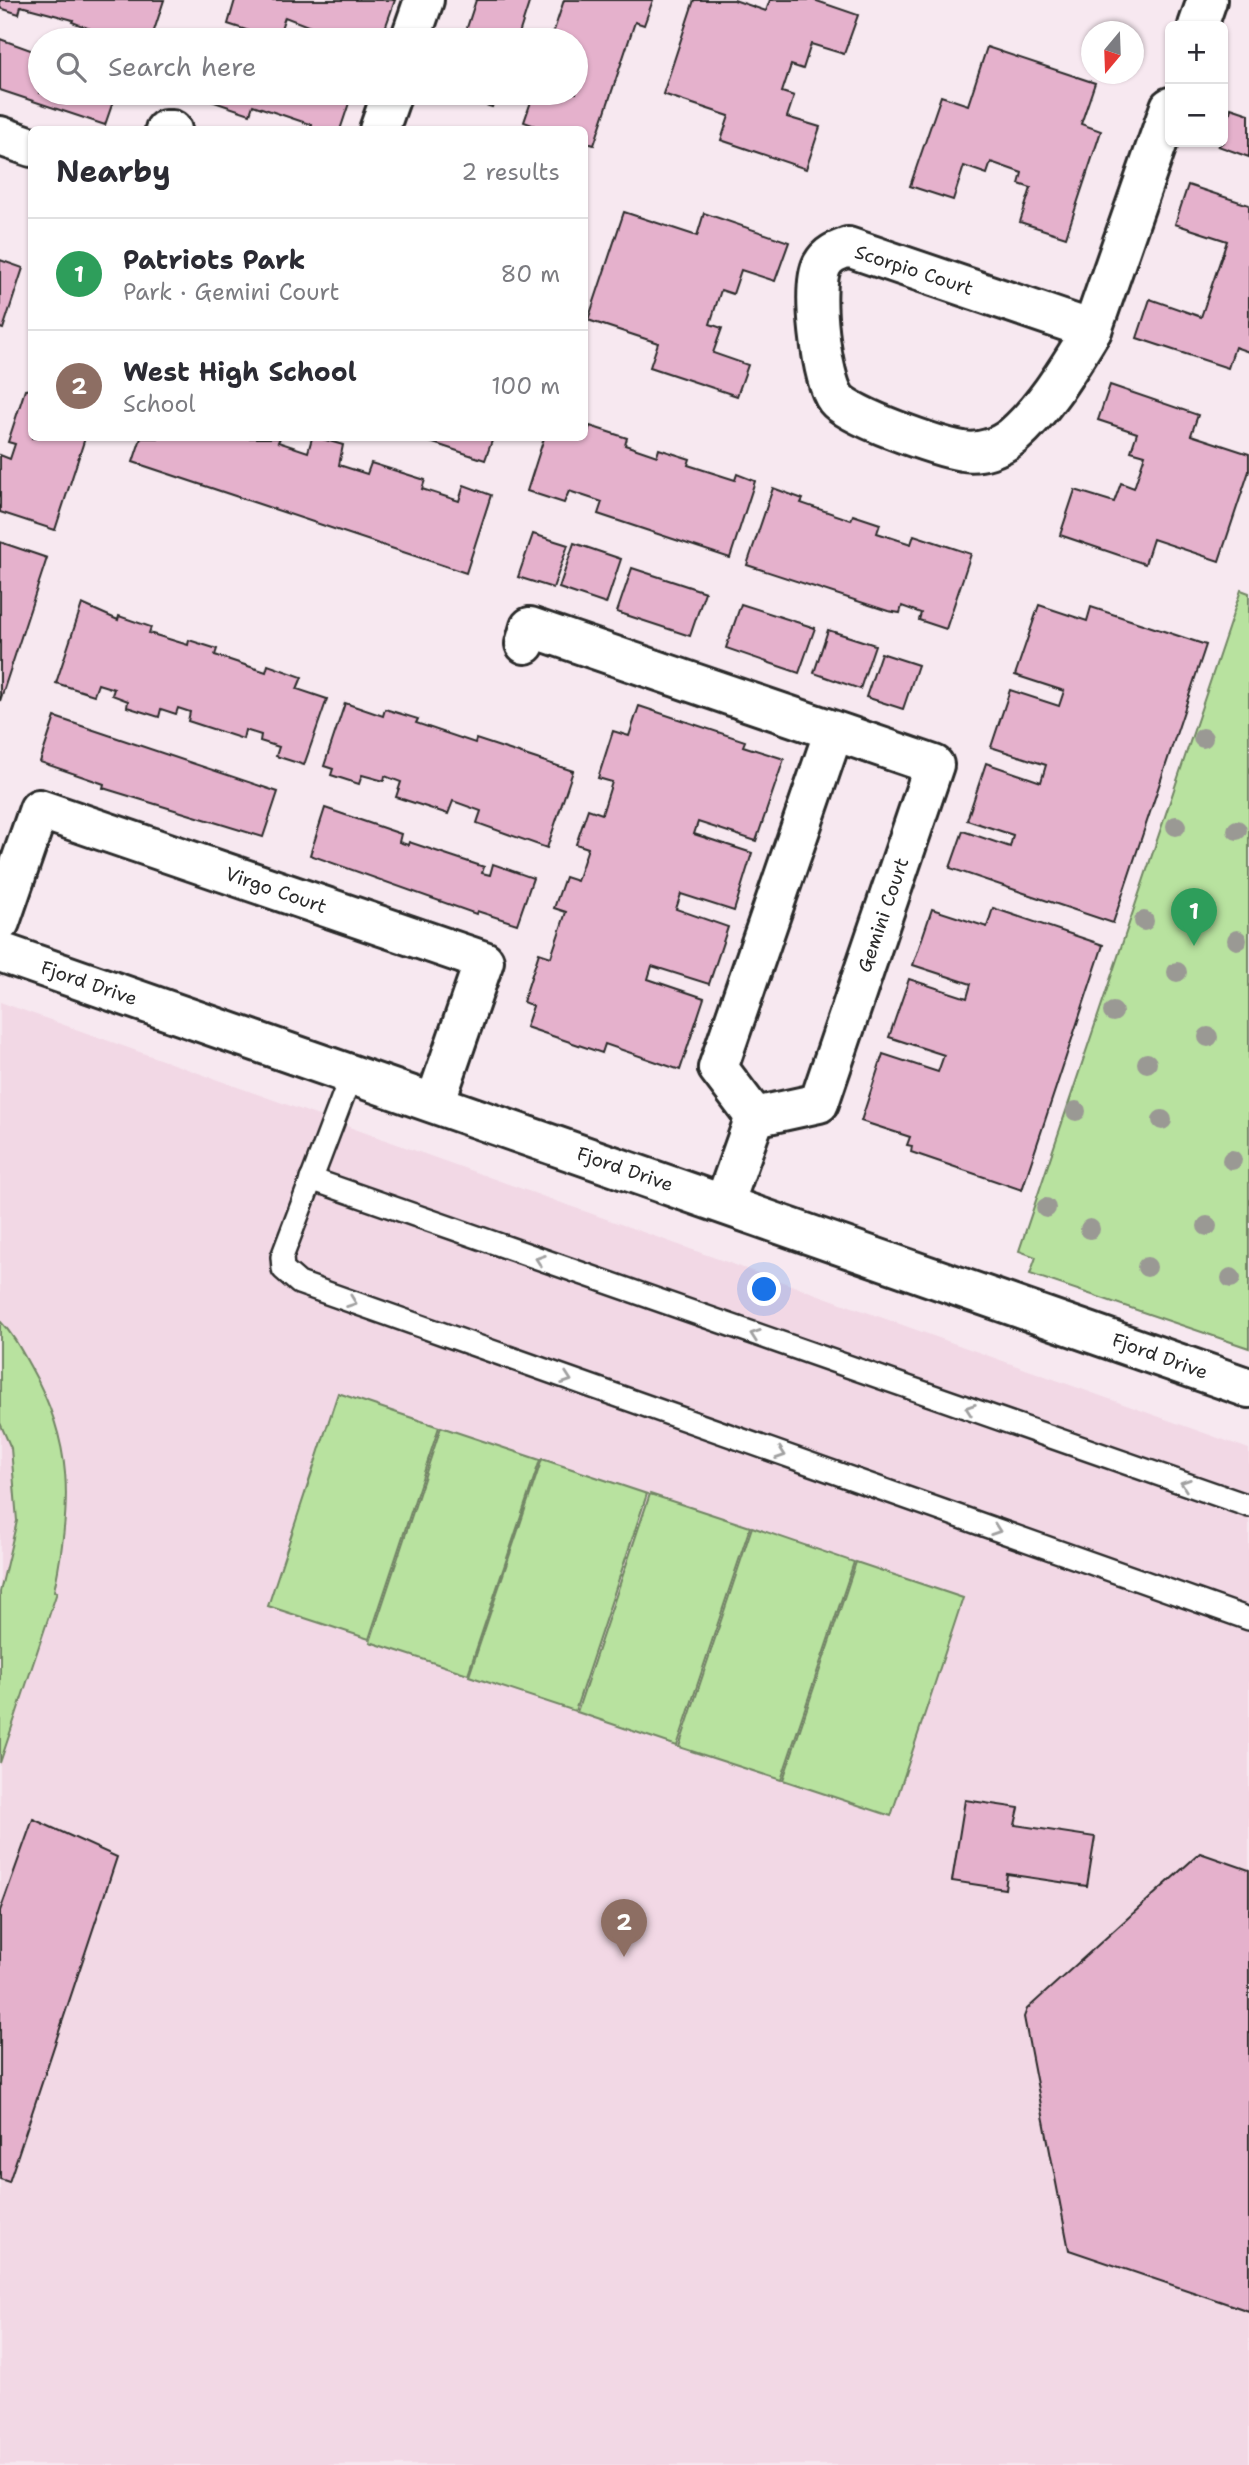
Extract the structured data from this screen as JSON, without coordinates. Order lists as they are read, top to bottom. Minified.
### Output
{"streets":{"street":["Scorpio Court","Virgo Court","Gemini Court","Fjord Drive"]},"crossings":[["Virgo Court","Fjord Drive"]],"north":"bottom","page":{"map_buttons":["+","−"],"search":"Search here","heading":["Nearby","2 results"],"list":[{"mark":"1","name":"Patriots Park","note":"Park · Gemini Court","value":"80 m"},{"mark":"2","name":"West High School","note":"School","value":"100 m"}],"pins":["1","2"]}}
